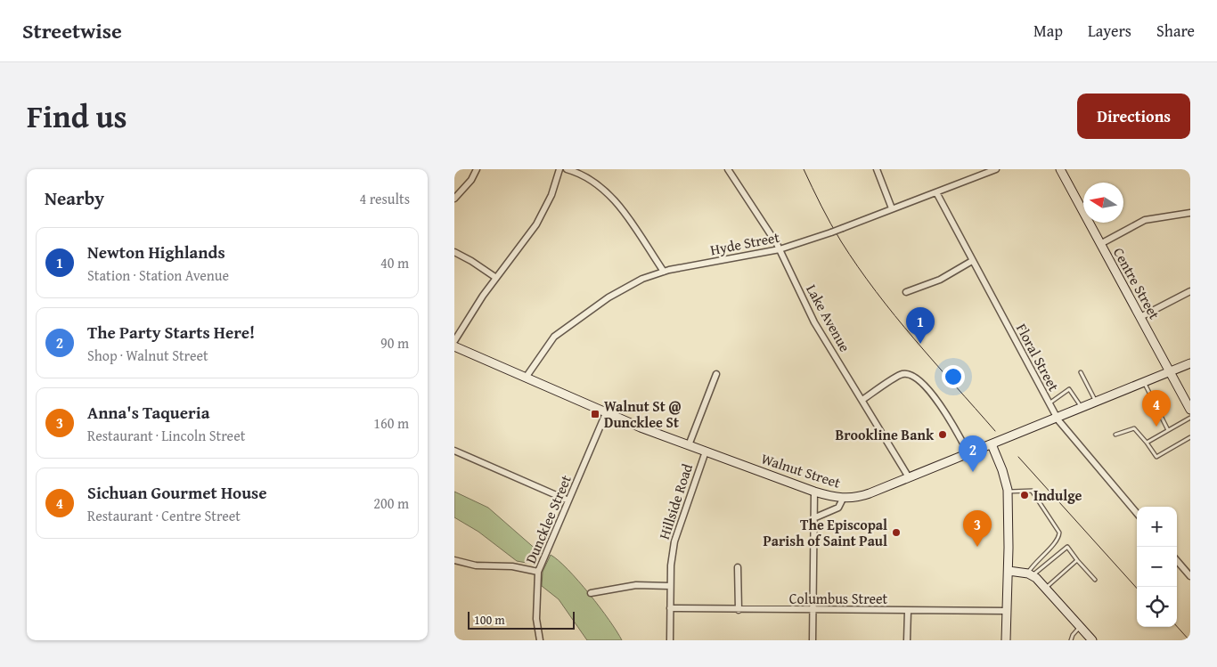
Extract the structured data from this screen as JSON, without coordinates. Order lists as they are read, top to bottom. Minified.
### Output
{"streets":{"main road":["Centre Street","Walnut Street"],"street":["Hyde Street","Lake Avenue","Floral Street","Hillside Road","Duncklee Street","Columbus Street"]},"crossings":[["Hyde Street","Lake Avenue"],["Hyde Street","Floral Street"],["Hyde Street","Walnut Street"],["Centre Street","Walnut Street"],["Lake Avenue","Walnut Street"],["Floral Street","Walnut Street"],["Walnut Street","Hillside Road"],["Walnut Street","Duncklee Street"],["Hillside Road","Columbus Street"]],"places":{"transit":["Walnut St @ Duncklee St"],"other":["Brookline Bank","Indulge","The Episcopal Parish of Saint Paul"]},"scale_bar":"100 m","north":"left","page":{"header":"Streetwise","nav":["Map","Layers","Share"],"title":"Find us","buttons":"Directions","heading":["Nearby","4 results"],"list":[{"mark":"1","name":"Newton Highlands","note":"Station · Station Avenue","value":"40 m"},{"mark":"2","name":"The Party Starts Here!","note":"Shop · Walnut Street","value":"90 m"},{"mark":"3","name":"Anna's Taqueria","note":"Restaurant · Lincoln Street","value":"160 m"},{"mark":"4","name":"Sichuan Gourmet House","note":"Restaurant · Centre Street","value":"200 m"}],"pins":["1","4","2","3"],"map_buttons":["+","−"],"scale":"100 m"}}
